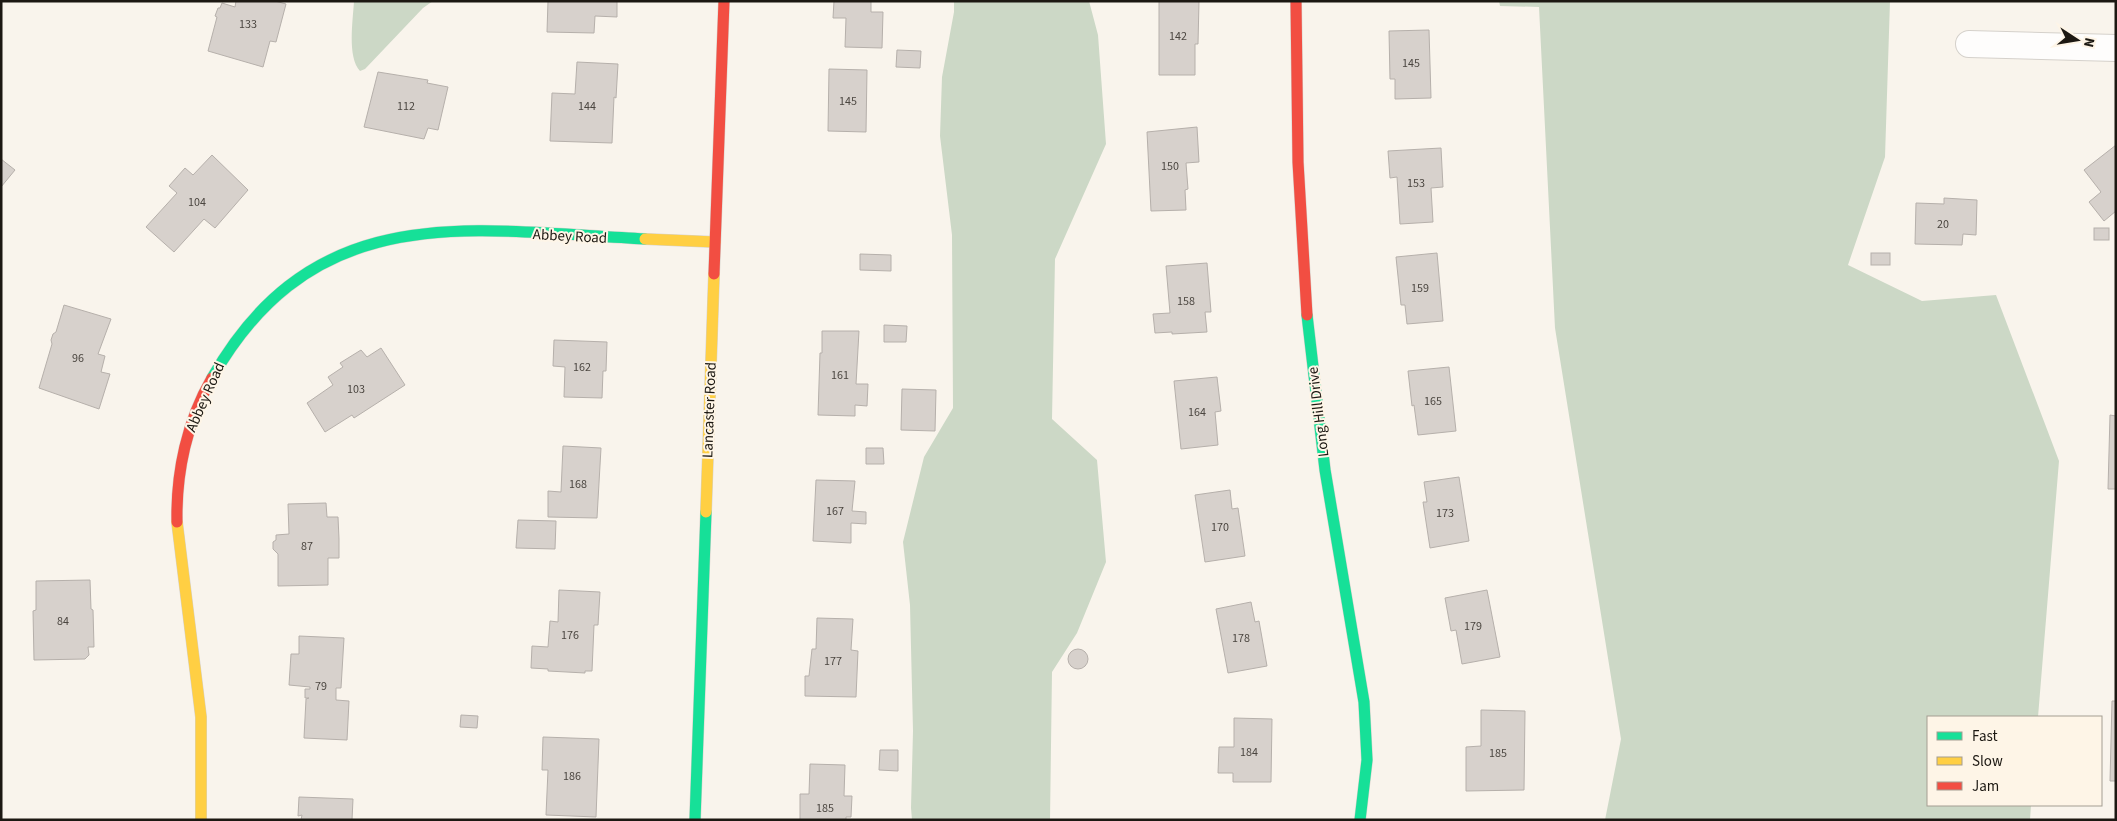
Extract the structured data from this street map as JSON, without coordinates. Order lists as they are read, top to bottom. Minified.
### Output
{"streets":{"street":["Abbey Road","Lancaster Road","Long Hill Drive"]},"crossings":[["Abbey Road","Lancaster Road"]],"house_numbers":["133","142","145","145","112","144","150","153","104","20","159","158","96","162","161","103","165","164","168","167","173","170","87","84","179","176","178","177","79","184","185","186","185"],"legend":["Fast","Slow","Jam"],"north":"right"}
